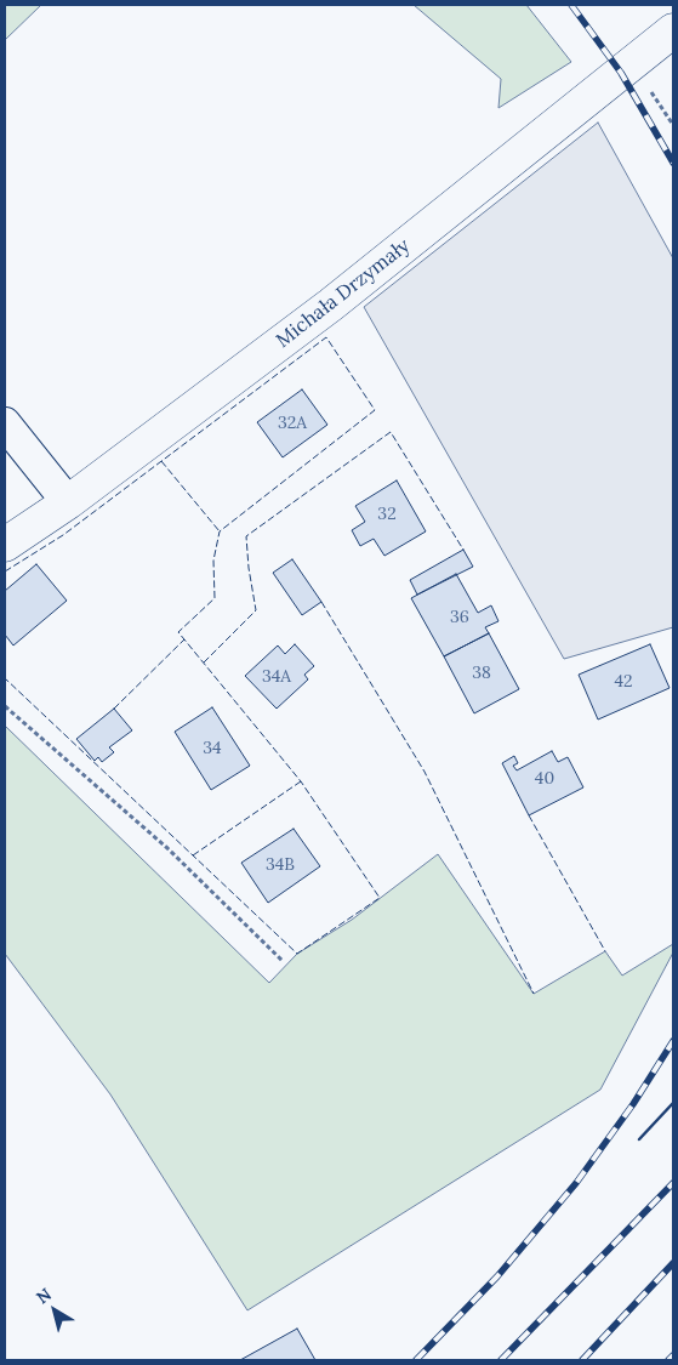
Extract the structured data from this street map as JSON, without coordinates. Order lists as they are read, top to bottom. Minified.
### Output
{"streets":{"street":["Michała Drzymały"]},"house_numbers":["32A","32","36","38","34A","42","34","40","34B"],"north":"top left"}
